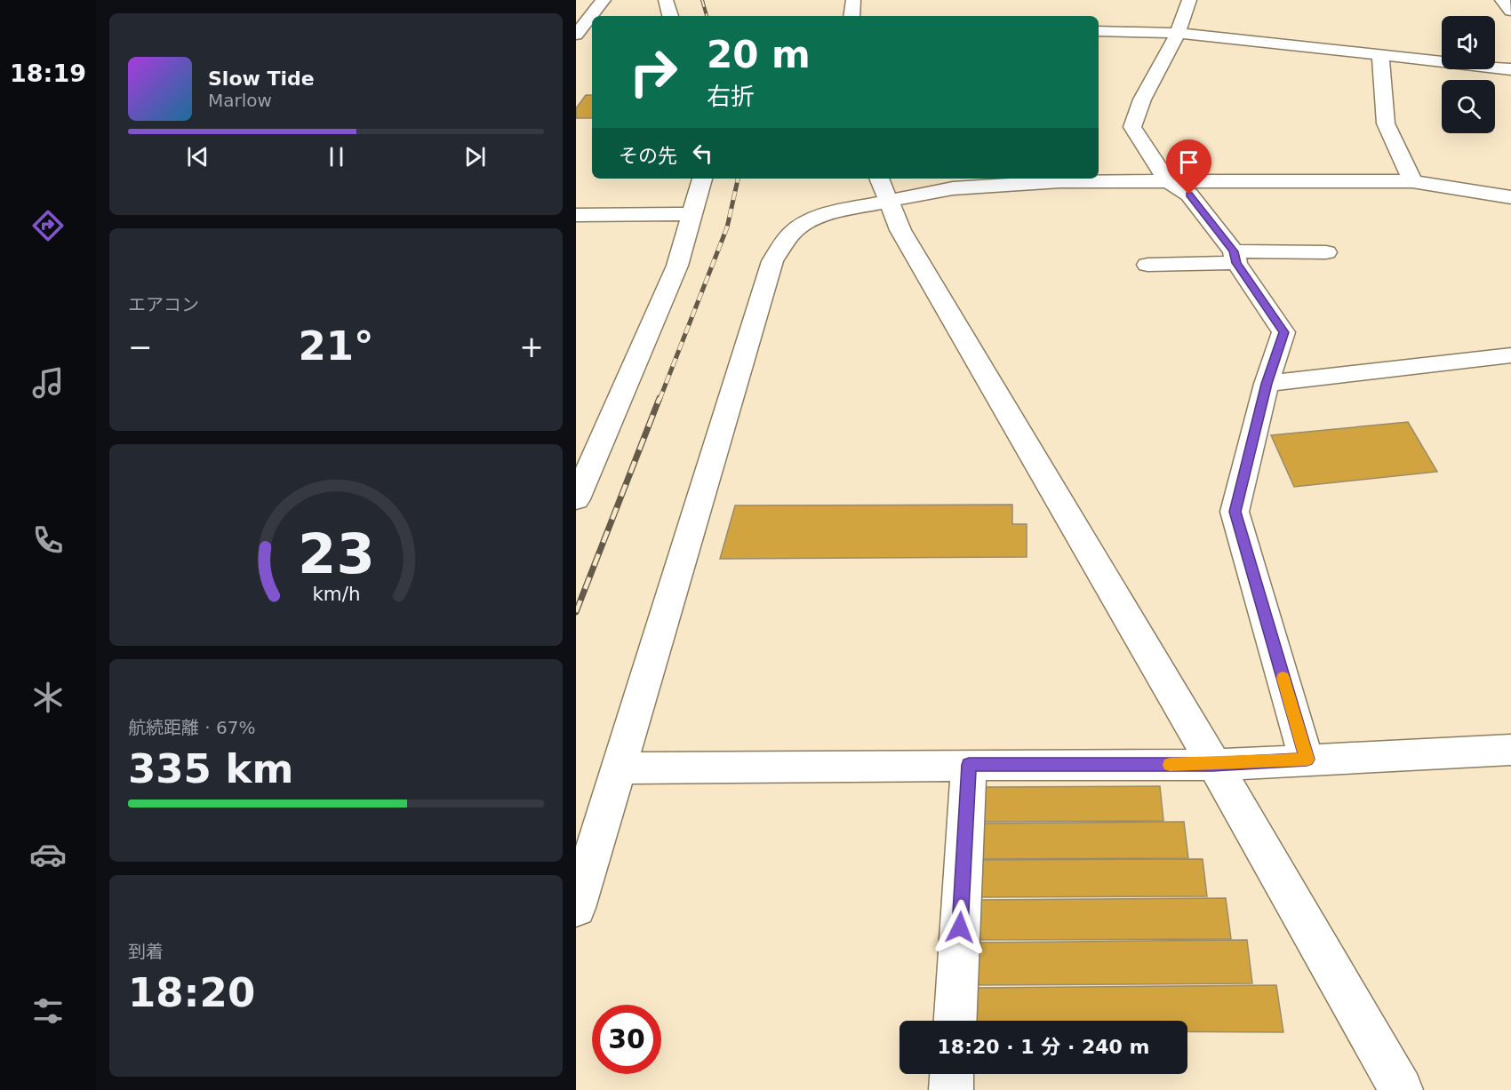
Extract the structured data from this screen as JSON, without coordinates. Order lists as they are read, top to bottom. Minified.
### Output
{"page":{"tabs":"18:19","turn":["20 m","右折"],"song":["Slow Tide","Marlow"],"then":"その先","tile":["エアコン",["航続距離 · 67%","335 km"],["到着","18:20"]],"heat":["−","21°","+"],"limit":"30","trip":"18:20 · 1 分 · 240 m","gauge":["23","km/h"]}}
